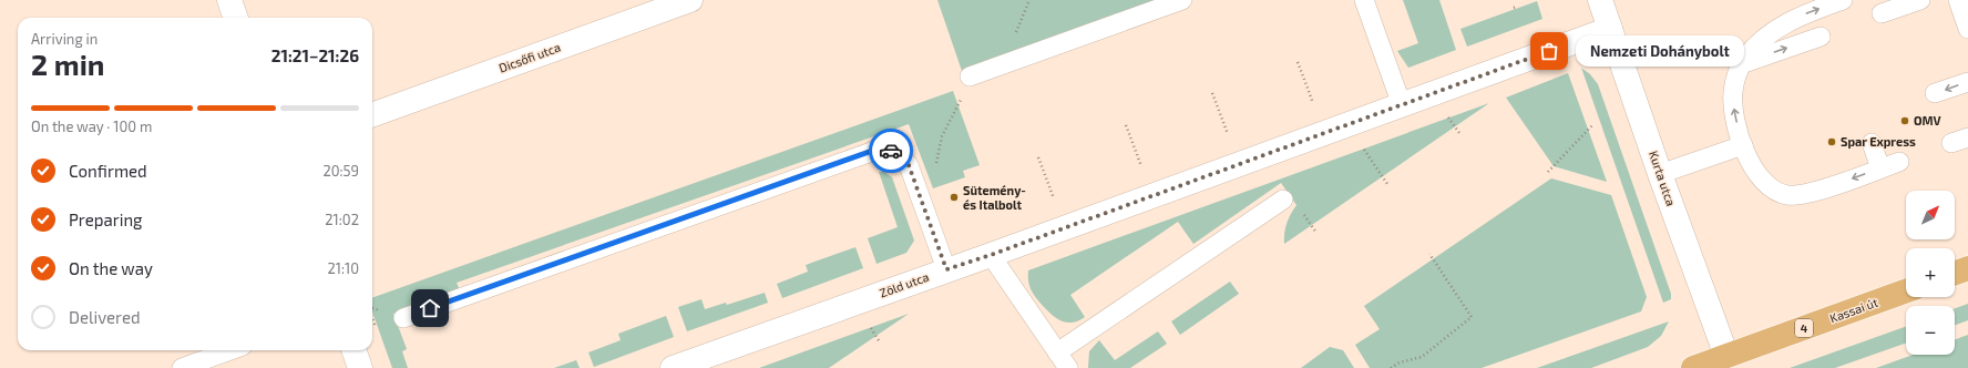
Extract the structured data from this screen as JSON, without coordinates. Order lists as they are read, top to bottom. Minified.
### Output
{"streets":{"main road":["Kassai út","4"],"street":["Dicsőfi utca","Kurta utca","Zöld utca"]},"crossings":[["Kurta utca","Zöld utca"],["Kurta utca","Kassai út"]],"places":["Nemzeti Dohánybolt","OMV","Spar Express","Sütemény- és Italbolt"],"north":"top right","page":{"heading":["2 min","Arriving in","21:21–21:26"],"bubble":"Nemzeti Dohánybolt","bar":"On the way · 100 m","list":[["Confirmed","20:59"],["Preparing","21:02"],["On the way","21:10"],"Delivered"],"map_buttons":["+","−"]}}
